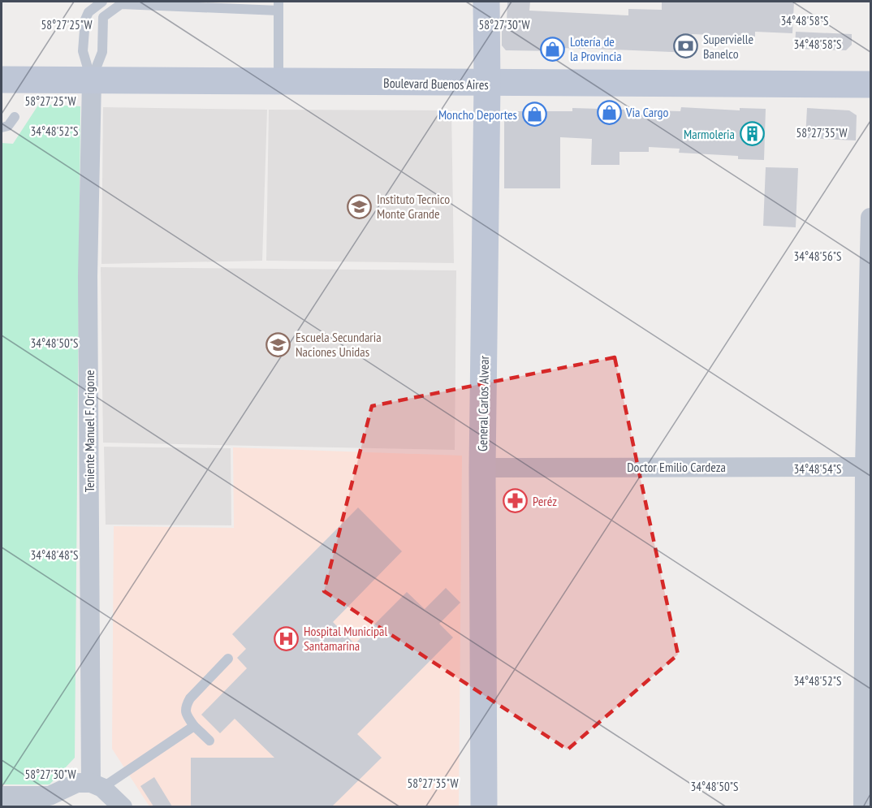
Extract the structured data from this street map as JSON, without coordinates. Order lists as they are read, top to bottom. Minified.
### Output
{"streets":{"main road":["Boulevard Buenos Aires","General Carlos Alvear"],"street":["Teniente Manuel F. Origone","Doctor Emilio Cardeza"]},"crossings":[["Boulevard Buenos Aires","General Carlos Alvear"],["Boulevard Buenos Aires","Teniente Manuel F. Origone"],["General Carlos Alvear","Doctor Emilio Cardeza"]],"places":{"bank":["Supervielle Banelco"],"shop":["Lotería de la Provincia","Via Cargo","Moncho Deportes"],"building":["Marmoleria"],"school or university":["Instituto Tecnico Monte Grande","Escuela Secundaria Naciones Unidas"],"pharmacy":["Peréz"],"hospital":["Hospital Municipal Santamarina"]},"coordinates":["34°48'58\"S","58°27'25\"W","58°27'30\"W","34°48'52\"S","58°27'35\"W","34°48'56\"S","34°48'50\"S","34°48'54\"S","34°48'48\"S"]}
